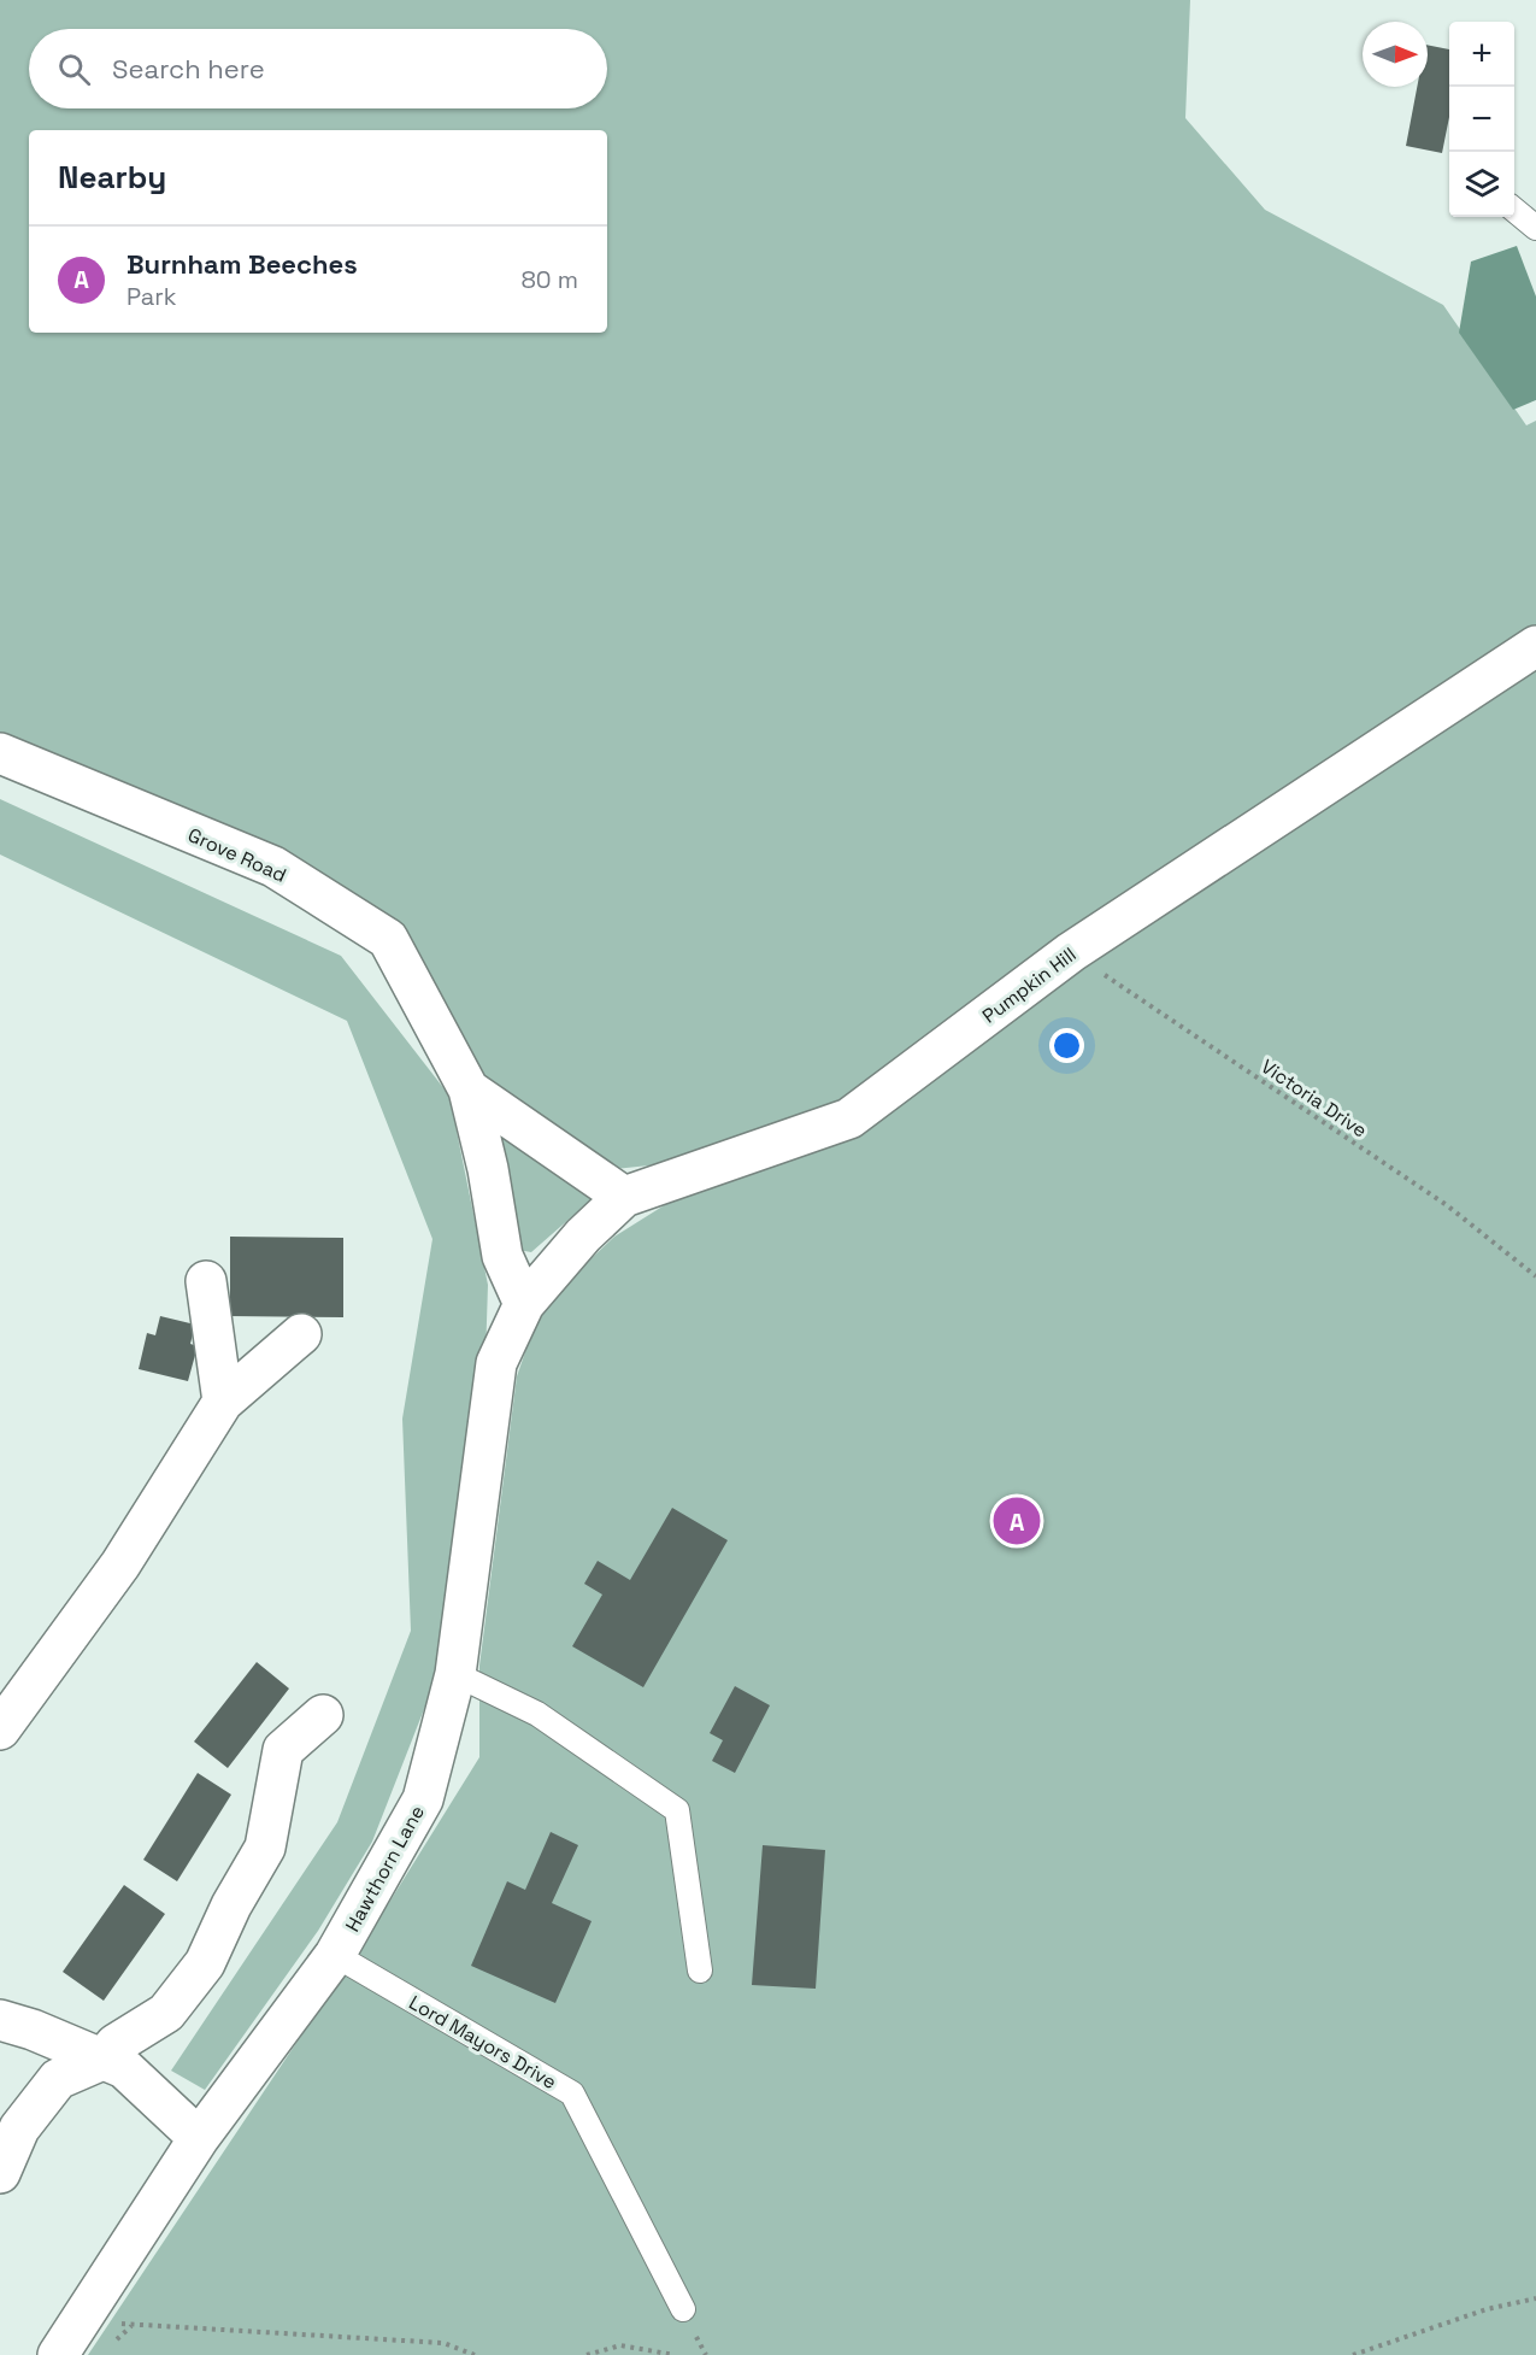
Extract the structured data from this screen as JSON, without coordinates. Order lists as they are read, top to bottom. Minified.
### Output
{"streets":{"street":["Grove Road","Pumpkin Hill","Hawthorn Lane"],"lane":["Lord Mayors Drive"],"path":["Victoria Drive"]},"crossings":[["Grove Road","Pumpkin Hill"],["Grove Road","Hawthorn Lane"],["Pumpkin Hill","Victoria Drive"],["Pumpkin Hill","Hawthorn Lane"],["Hawthorn Lane","Lord Mayors Drive"]],"north":"right","page":{"map_buttons":["+","−"],"search":"Search here","heading":"Nearby","list":[{"mark":"A","name":"Burnham Beeches","note":"Park","value":"80 m"}],"pins":"A"}}
